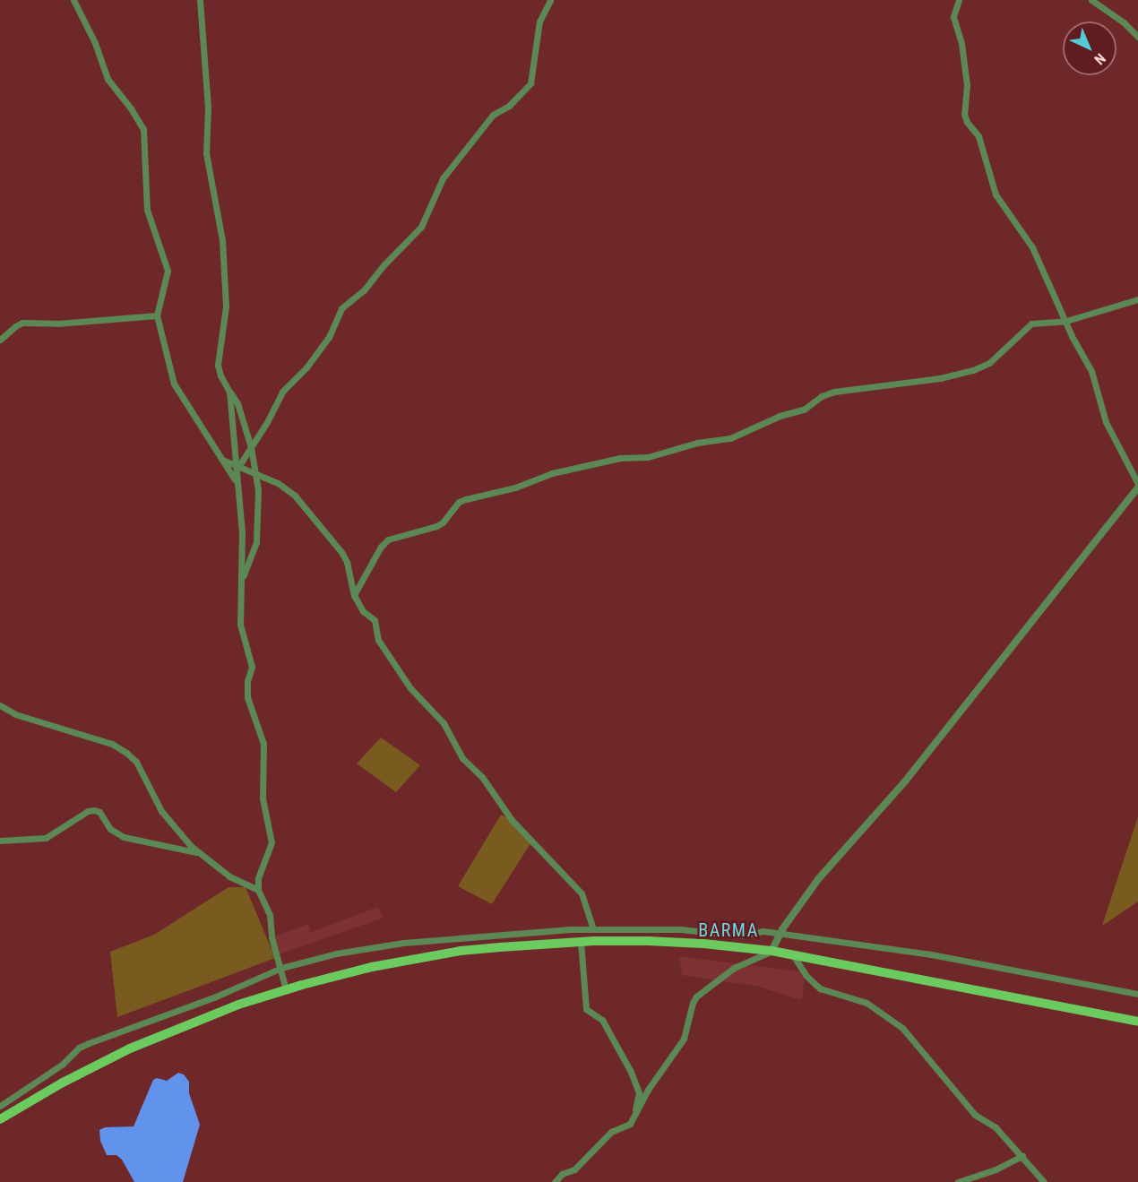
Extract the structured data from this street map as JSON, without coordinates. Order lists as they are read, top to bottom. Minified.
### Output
{"districts":["BARMA"],"north":"bottom right"}
